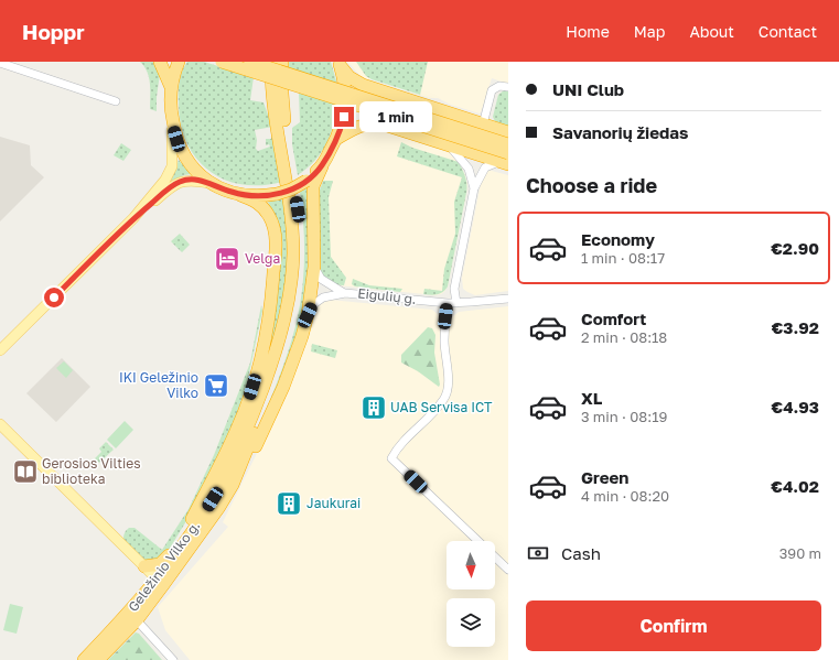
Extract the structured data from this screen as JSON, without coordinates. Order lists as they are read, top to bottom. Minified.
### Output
{"streets":{"highway":["Geležinio Vilko g."],"street":["Eigulių g."]},"places":{"hotel":["Velga"],"supermarket":["IKI Geležinio Vilko"],"building":["UAB Servisa ICT","Jaukurai"],"library":["Gerosios Vilties biblioteka"]},"north":"bottom","page":{"header":"Hoppr","nav":["Home","Map","About","Contact"],"banner":["UNI Club","Savanorių žiedas"],"bubble":"1 min","heading":"Choose a ride","list":[{"name":"Economy","note":"1 min · 08:17","value":"€2.90"},{"name":"Comfort","note":"2 min · 08:18","value":"€3.92"},{"name":"XL","note":"3 min · 08:19","value":"€4.93"},{"name":"Green","note":"4 min · 08:20","value":"€4.02"}],"pay":["Cash","390 m"],"buttons":"Confirm"}}
